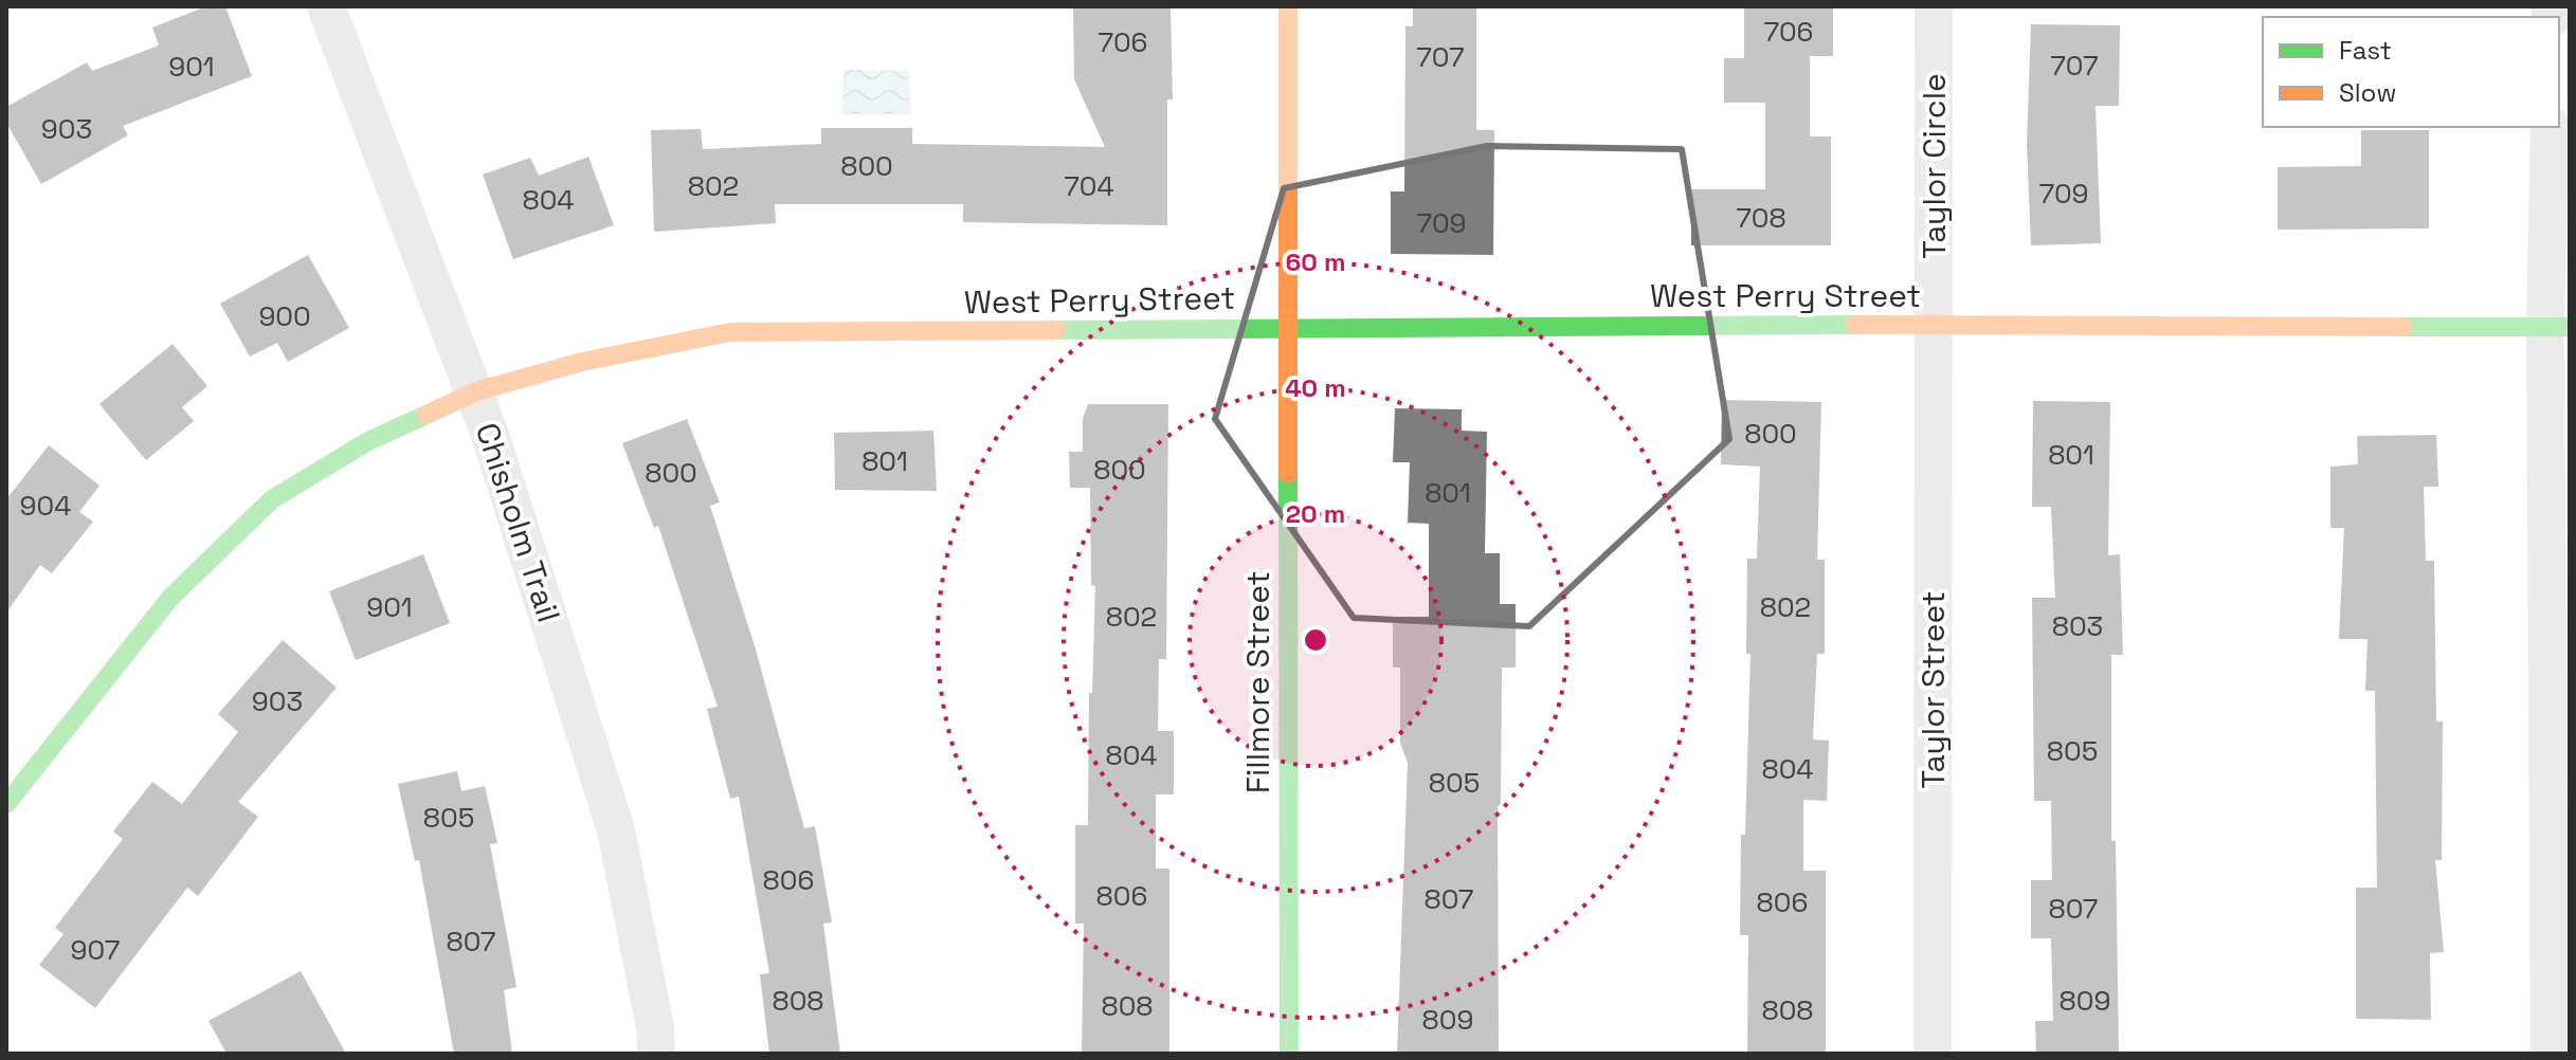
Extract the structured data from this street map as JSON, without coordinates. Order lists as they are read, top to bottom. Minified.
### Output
{"streets":{"street":["Taylor Circle","West Perry Street","Chisholm Trail","Fillmore Street","Taylor Street"]},"crossings":[["Taylor Circle","West Perry Street"],["Taylor Circle","Taylor Street"],["West Perry Street","Chisholm Trail"],["West Perry Street","Fillmore Street"],["West Perry Street","Taylor Street"]],"house_numbers":["706","706","707","707","901","903","800","802","704","709","804","708","709","900","800","801","801","800","800","801","904","901","802","802","803","903","805","804","804","805","805","806","806","807","806","807","807","907","808","809","808","808","809"],"legend":["Fast","Slow"],"rings":["60 m","40 m","20 m"]}
